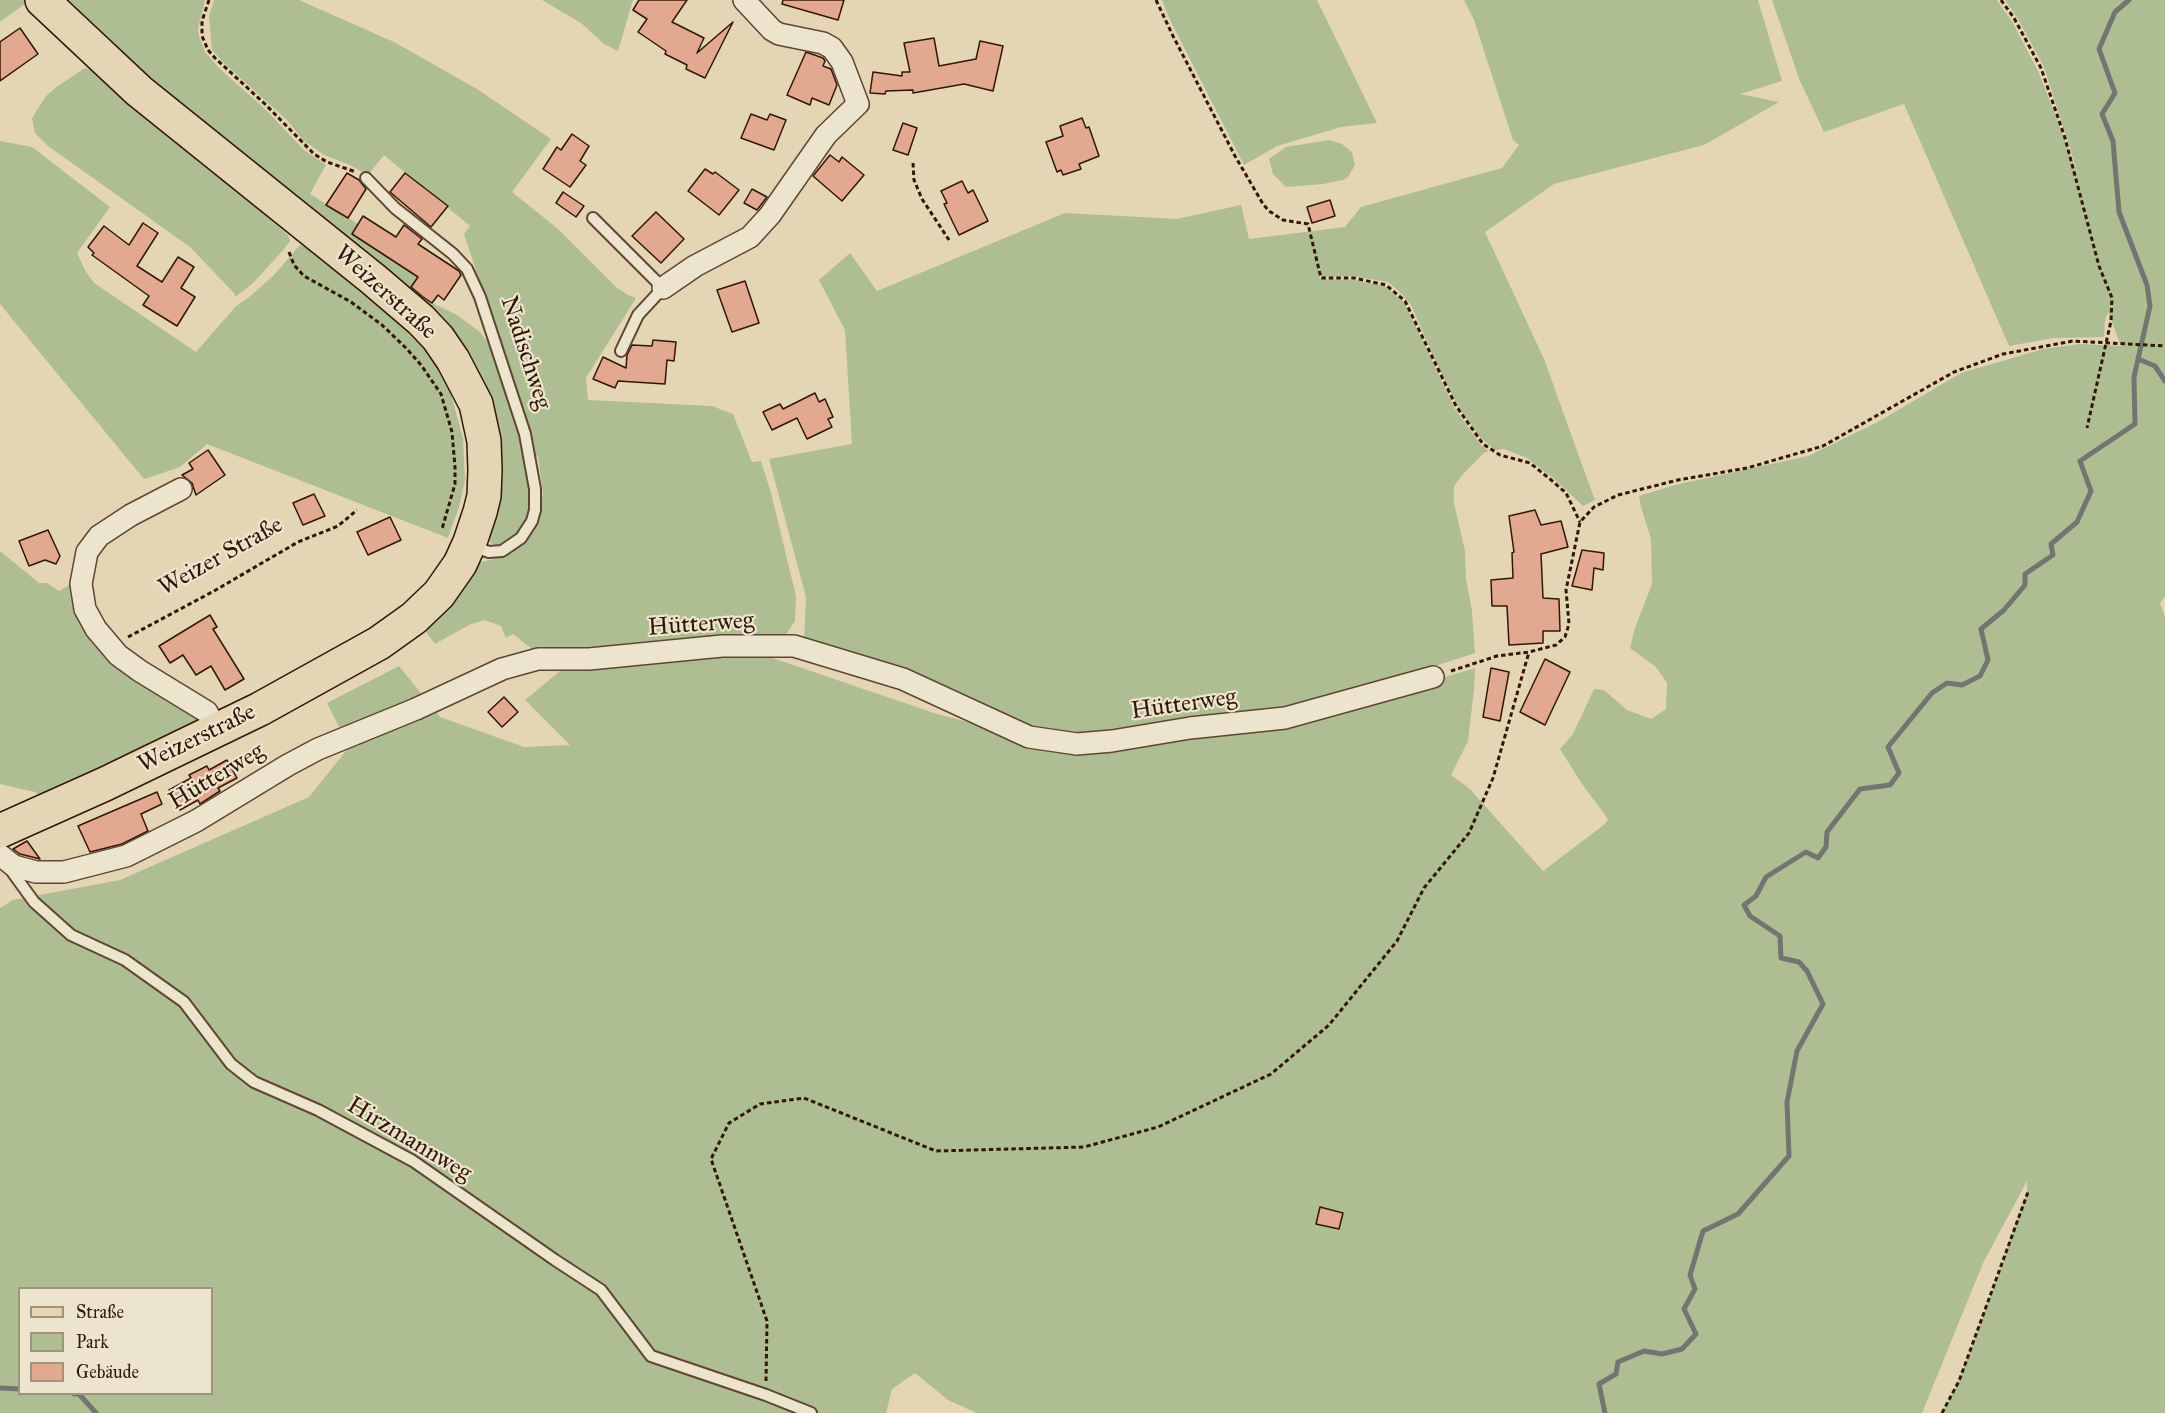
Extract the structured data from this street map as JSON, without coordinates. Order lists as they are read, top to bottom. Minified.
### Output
{"streets":{"main road":["Weizerstraße"],"street":["Hütterweg"],"lane":["Nadischweg","Hirzmannweg"],"path":["Weizer Straße"]},"crossings":[["Weizerstraße","Nadischweg"],["Hütterweg","Hirzmannweg"]],"legend":["Straße","Park","Gebäude"]}
